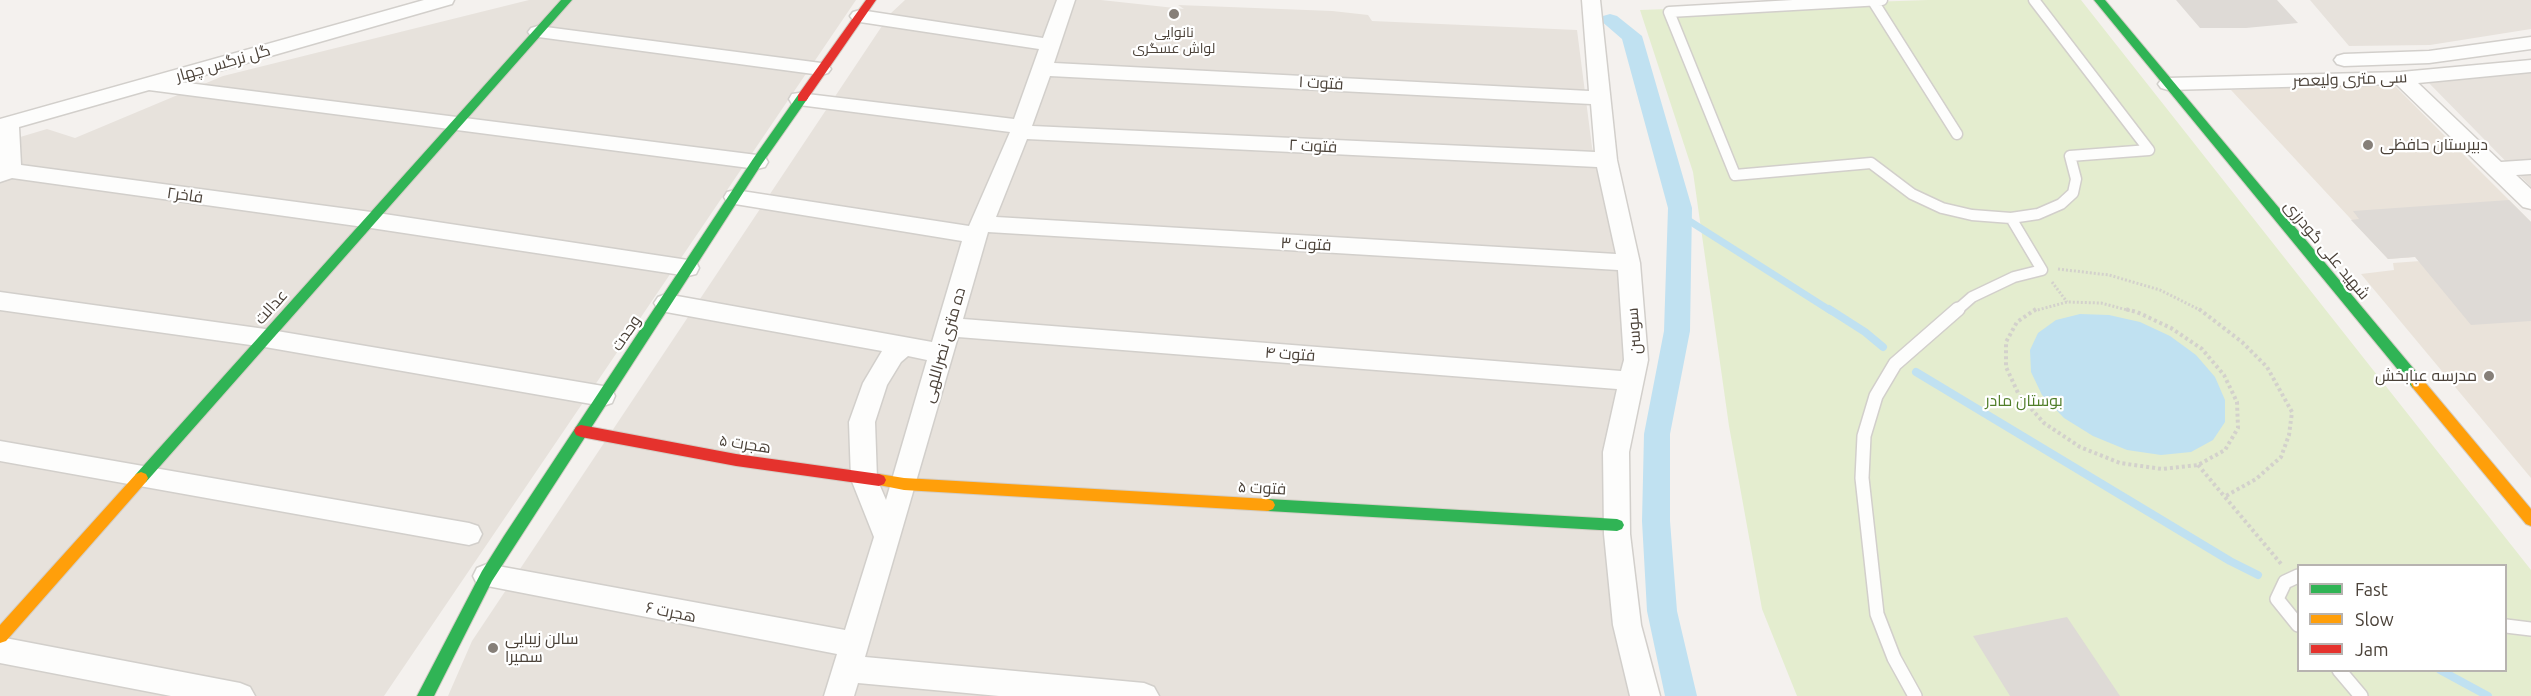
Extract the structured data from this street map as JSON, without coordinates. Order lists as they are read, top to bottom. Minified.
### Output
{"streets":{"street":["گل نرگس چهار","سی متری ولیعصر","فتوت ۱","فتوت ۲","فاخر۲","فتوت ۳","شهید علی گودرزی","عدالت","سوسن","وحدت","ده متری نصراللهی","فتوت ۴","هجرت ۵","فتوت ۵","هجرت ۶"]},"crossings":[["سی متری ولیعصر","شهید علی گودرزی"],["فتوت ۱","سوسن"],["فتوت ۱","ده متری نصراللهی"],["فتوت ۲","سوسن"],["فتوت ۲","وحدت"],["فتوت ۲","ده متری نصراللهی"],["فاخر۲","عدالت"],["فاخر۲","وحدت"],["فتوت ۳","سوسن"],["فتوت ۳","وحدت"],["فتوت ۳","ده متری نصراللهی"],["سوسن","فتوت ۴"],["سوسن","فتوت ۵"],["وحدت","هجرت ۵"],["وحدت","هجرت ۶"],["ده متری نصراللهی","فتوت ۴"],["ده متری نصراللهی","هجرت ۵"],["ده متری نصراللهی","فتوت ۵"],["ده متری نصراللهی","هجرت ۶"],["هجرت ۵","فتوت ۵"]],"parks":["بوستان مادر"],"places":["نانوایی لواش عسگری","دبیرستان حافظی","مدرسه عبابخش","سالن زیبایی سمیرا"],"legend":["Fast","Slow","Jam"]}
